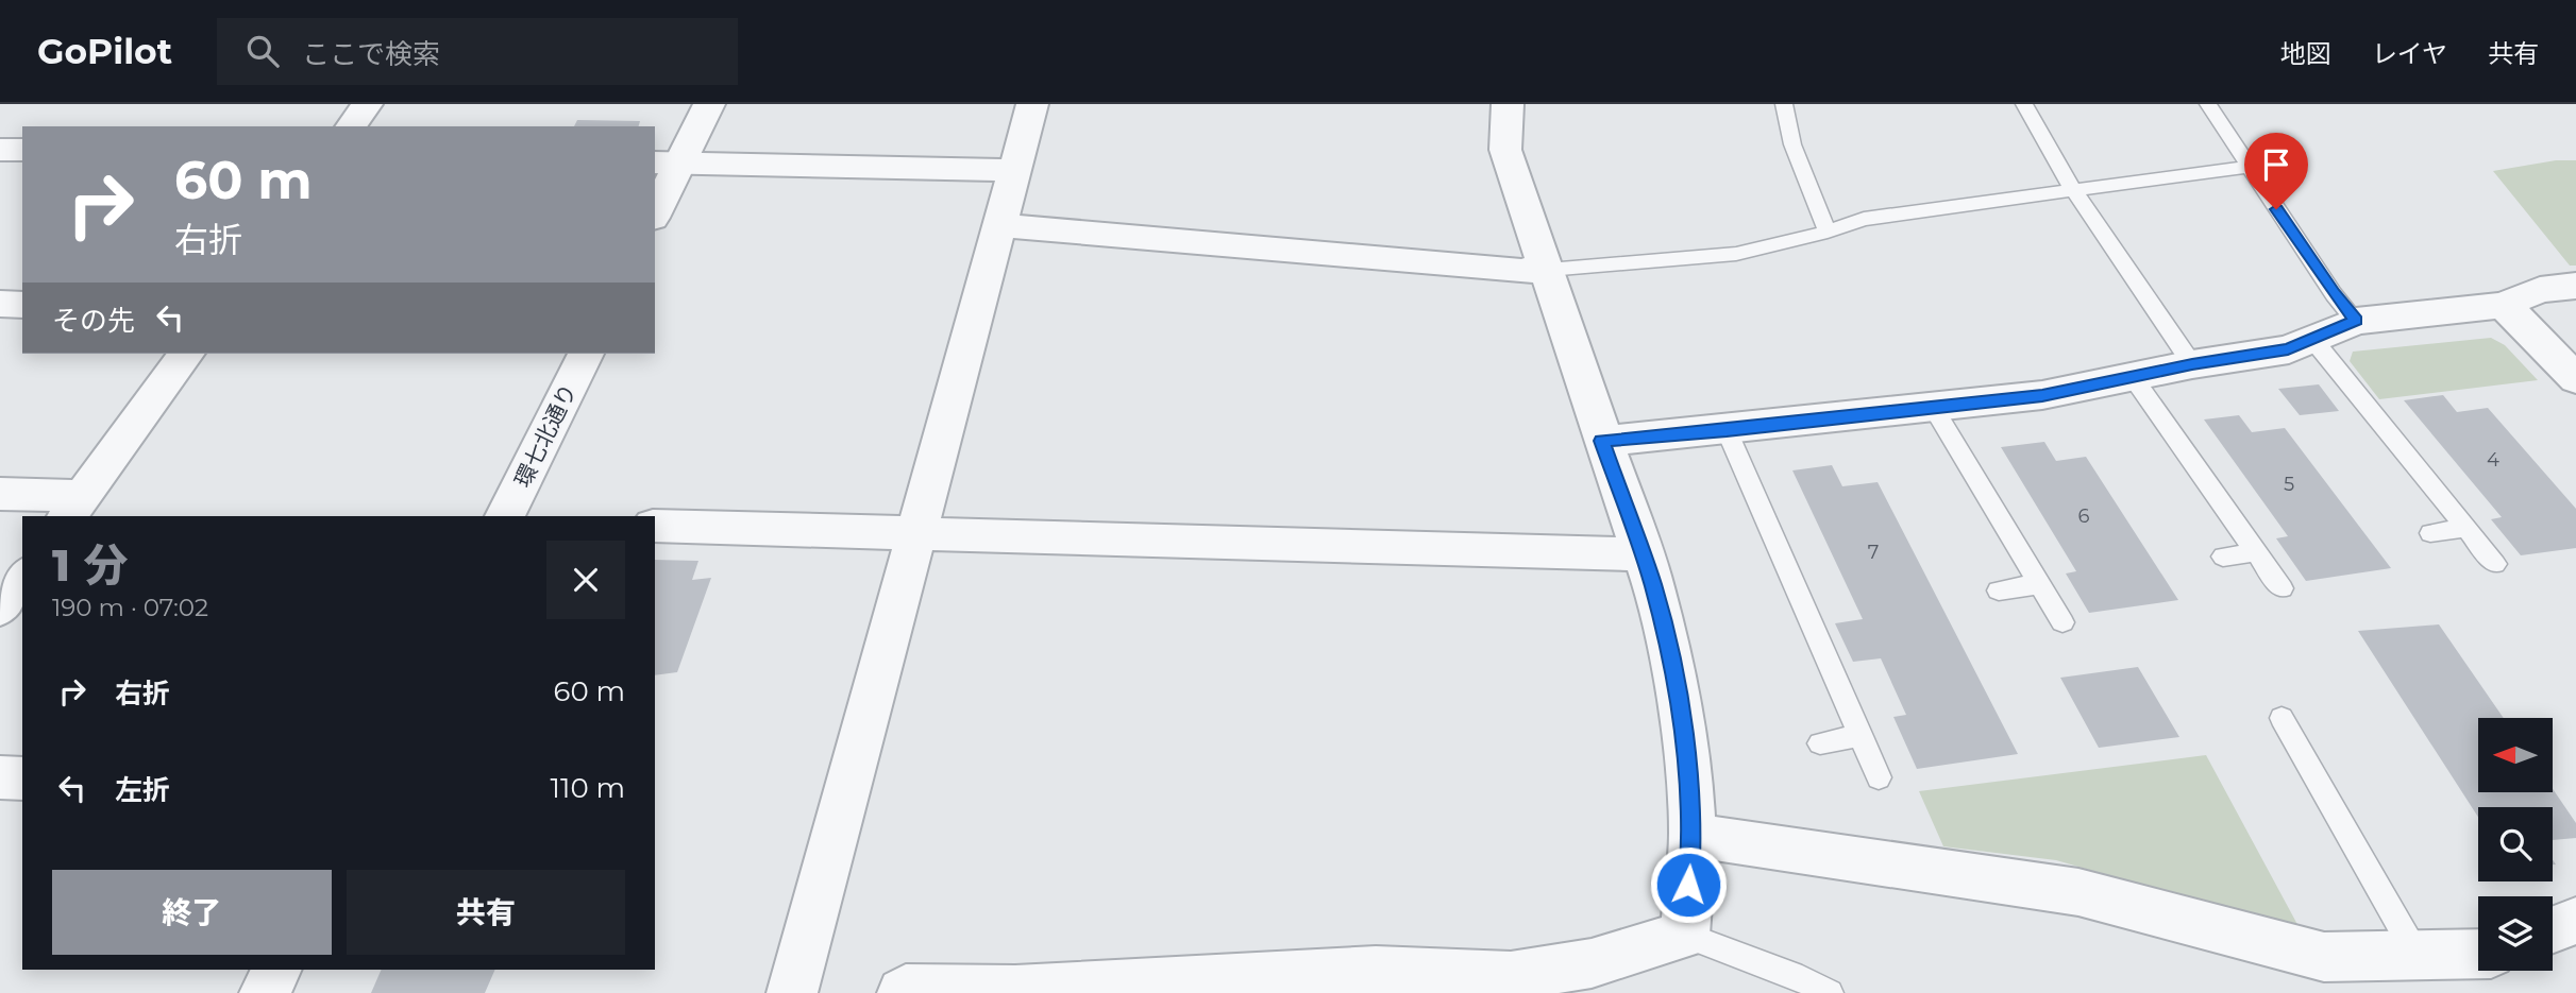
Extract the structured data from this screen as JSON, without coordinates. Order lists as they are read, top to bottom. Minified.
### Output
{"streets":{"street":["環七北通り"]},"house_numbers":["4","5","6","7"],"north":"left","page":{"header":"GoPilot","search":"ここで検索","nav":["地図","レイヤ","共有"],"turn":["60 m","右折"],"then":"その先","heading":["1 分","190 m · 07:02"],"list":[{"name":"右折","value":"60 m"},{"name":"左折","value":"110 m"}],"buttons":["終了","共有"]}}
